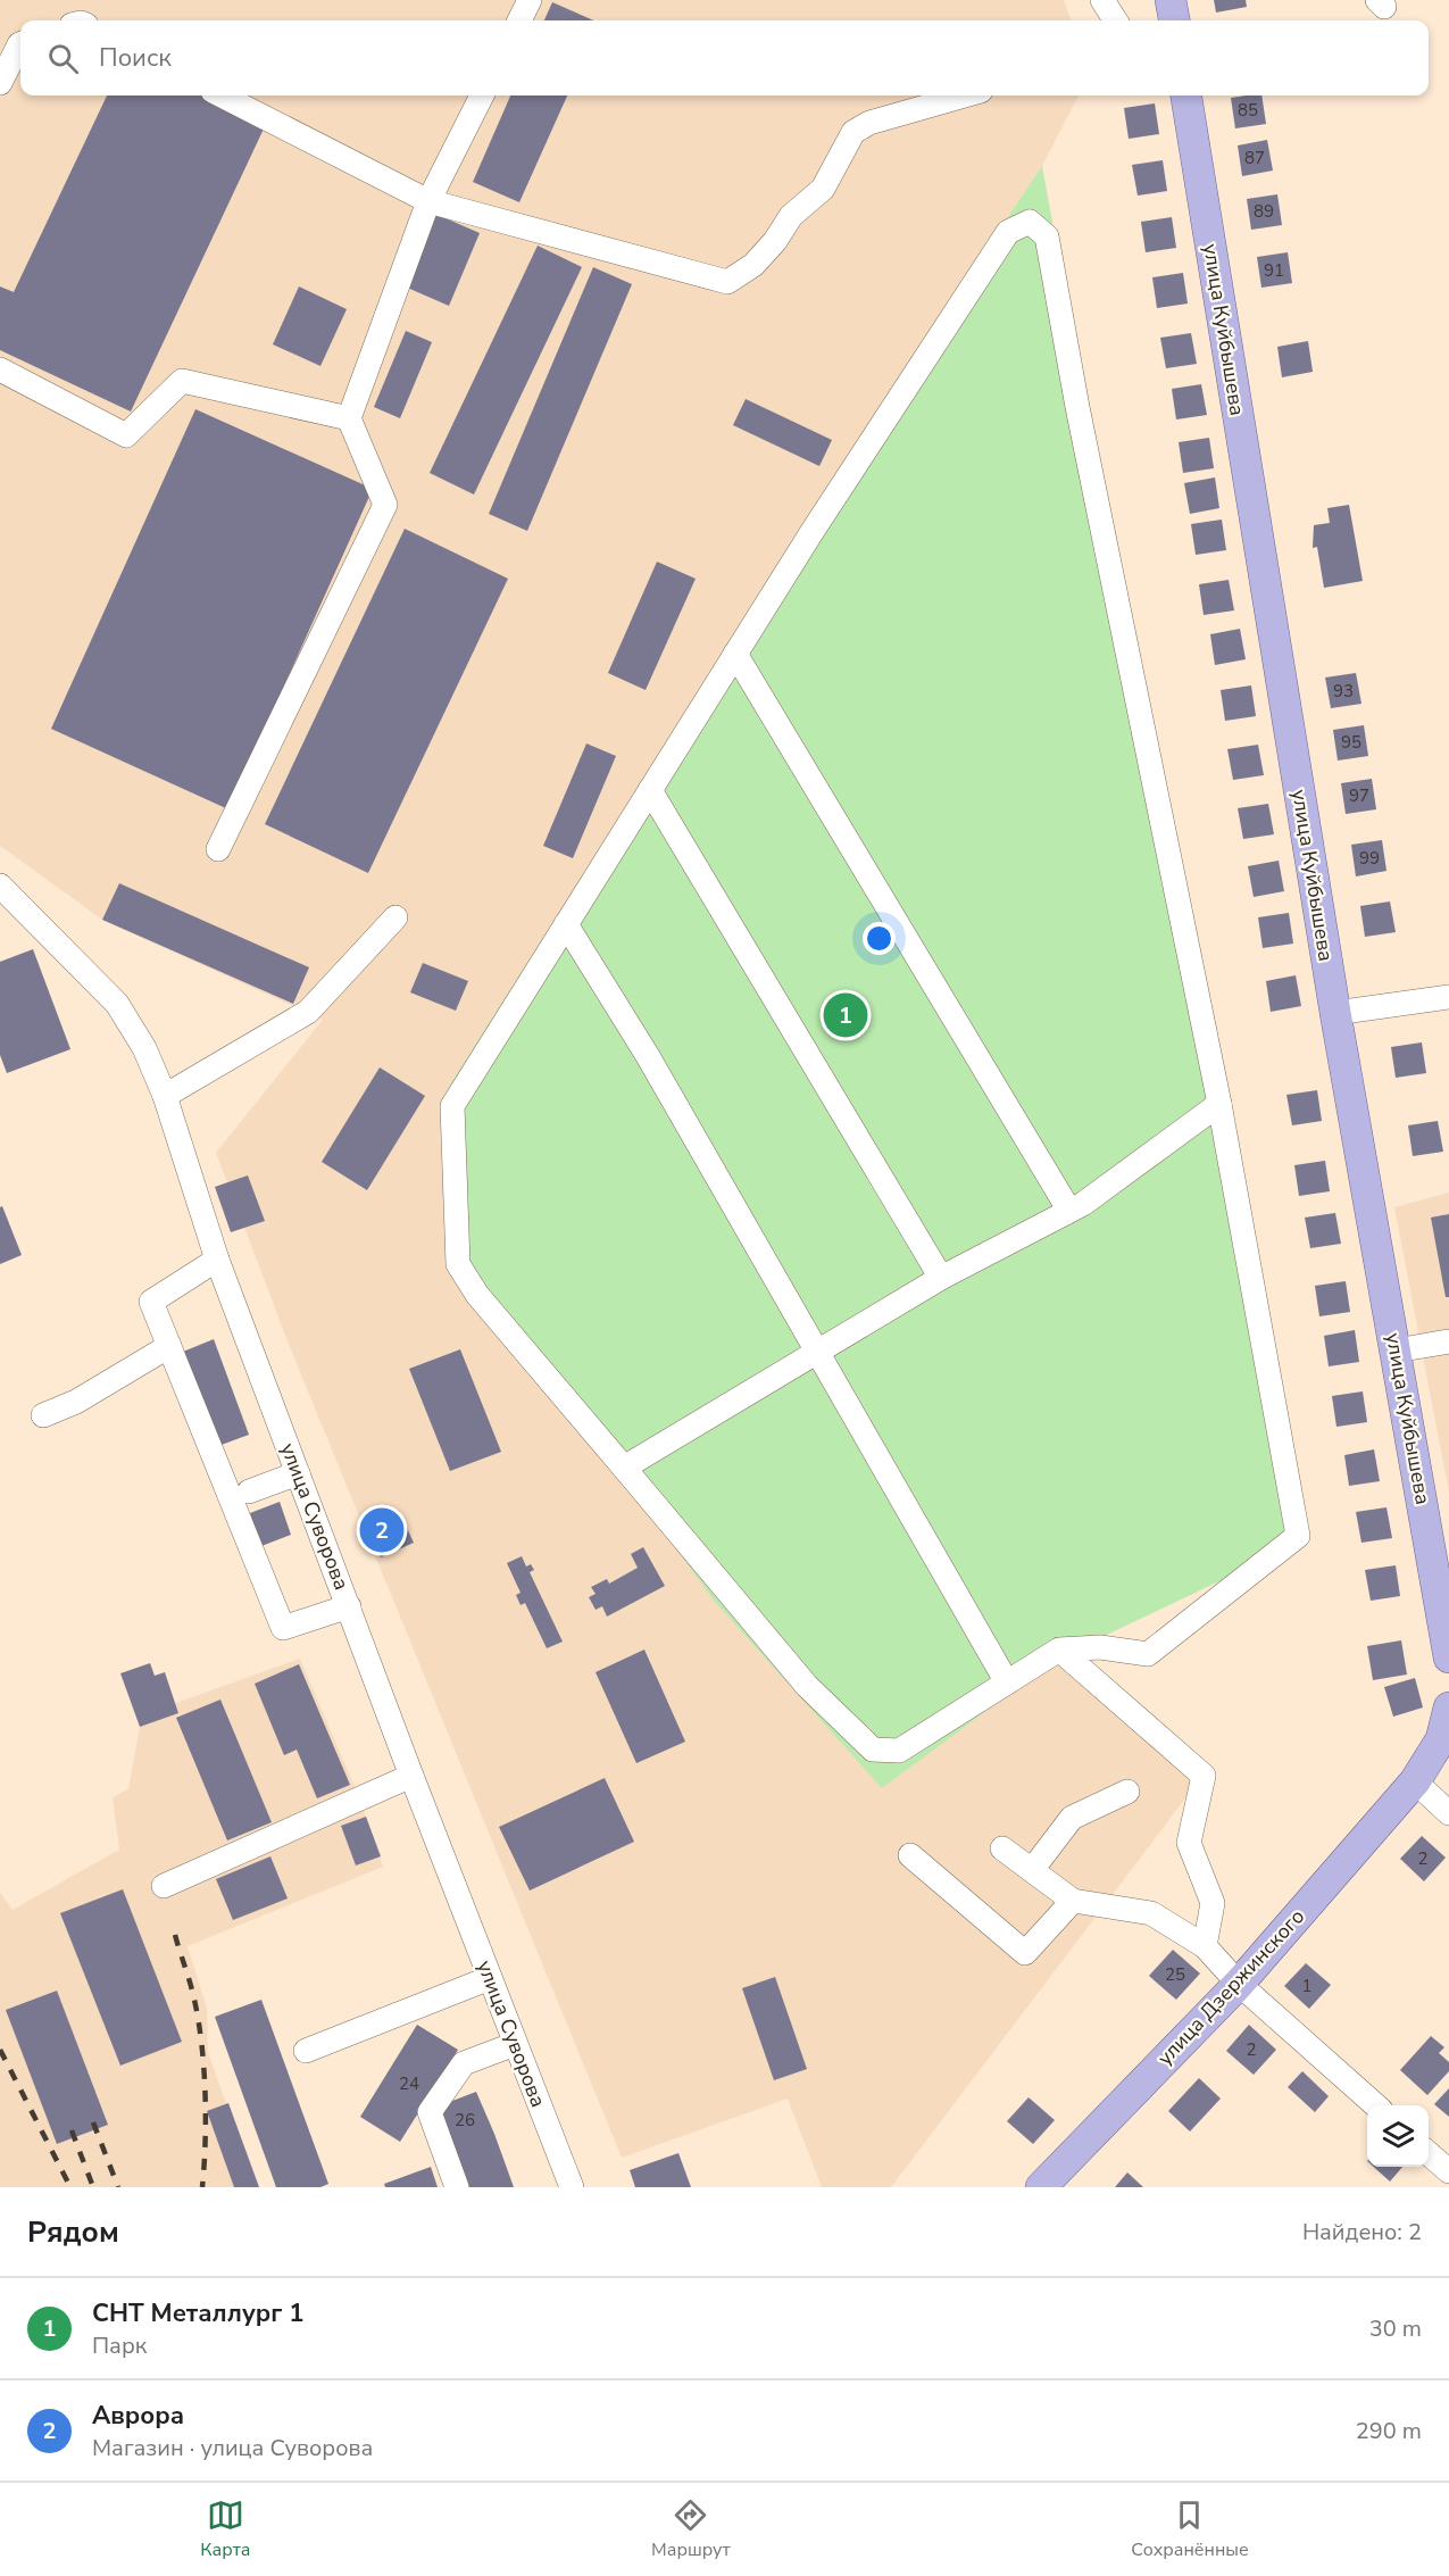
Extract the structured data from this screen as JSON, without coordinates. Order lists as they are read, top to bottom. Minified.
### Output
{"streets":{"main road":["улица Куйбышева","улица Дзержинского"],"street":["улица Суворова"]},"house_numbers":["85","87","89","91","93","95","97","99","2","25","1","2","24","26"],"page":{"search":"Поиск","pins":["1","2"],"heading":["Рядом","Найдено: 2"],"list":[{"mark":"1","name":"СНТ Металлург 1","note":"Парк","value":"30 m"},{"mark":"2","name":"Аврора","note":"Магазин · улица Суворова","value":"290 m"}],"nav":["Карта","Маршрут","Сохранённые"]}}
